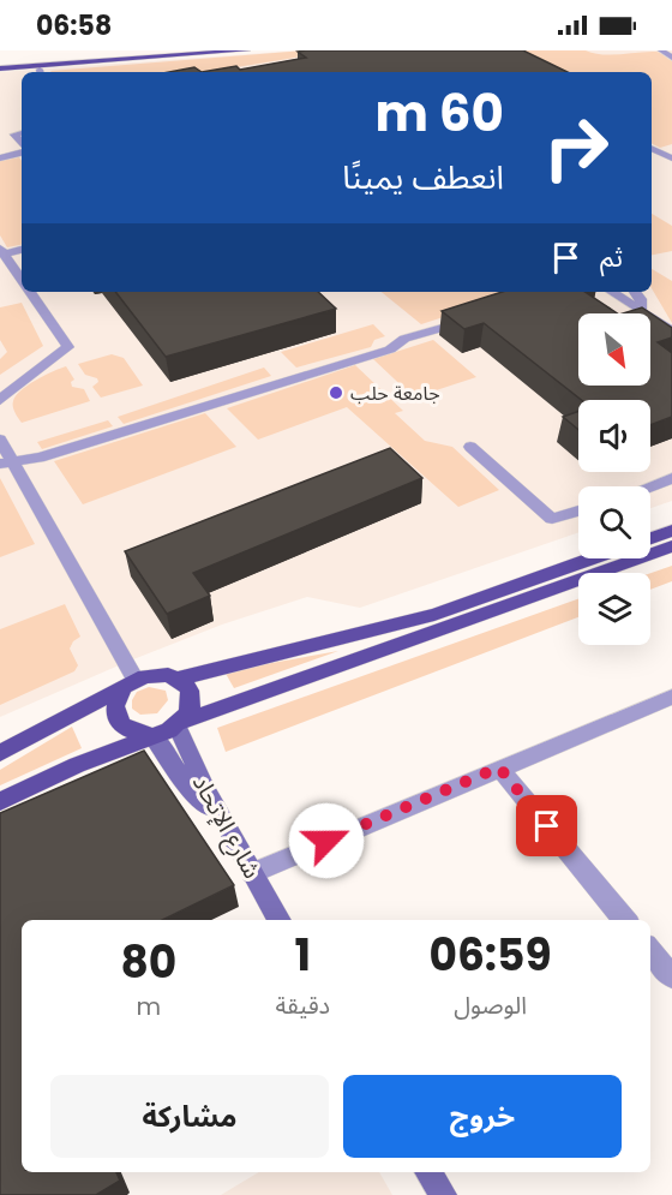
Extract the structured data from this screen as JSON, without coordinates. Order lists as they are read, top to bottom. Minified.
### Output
{"streets":{"street":["شارع الإتحاد"]},"places":["جامعة حلب"],"north":"bottom right","page":{"status":"06:58","turn":["60 m","انعطف يمينًا"],"then":"ثم","eta":["06:59","الوصول","1","دقيقة","80","m"],"buttons":["خروج","مشاركة"]}}
